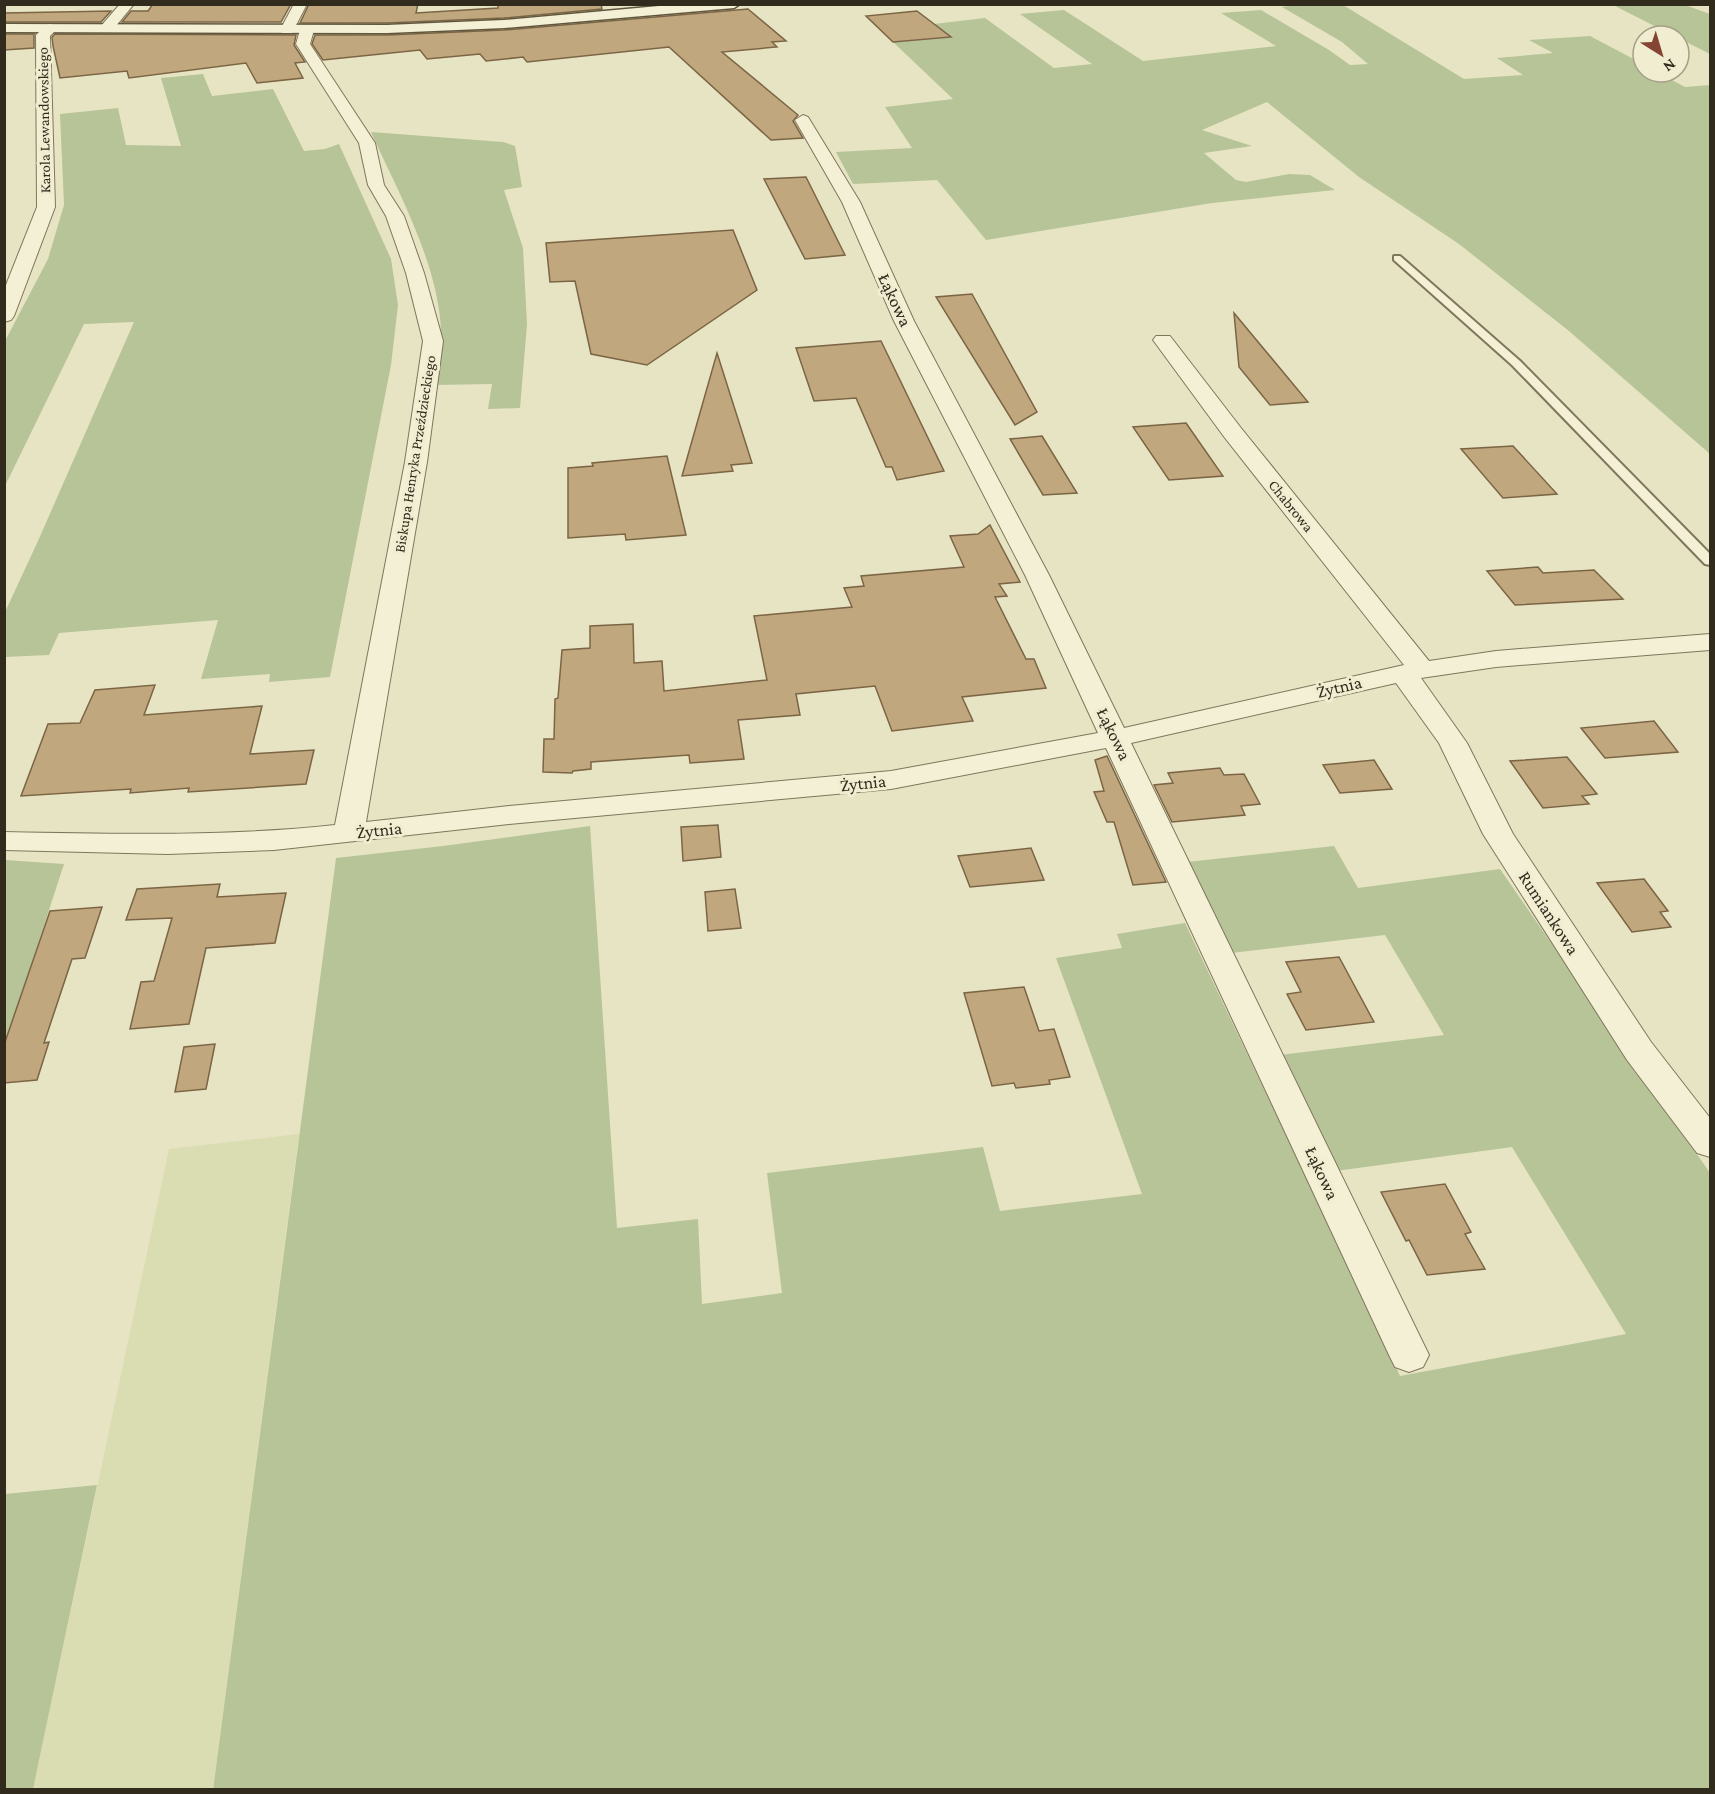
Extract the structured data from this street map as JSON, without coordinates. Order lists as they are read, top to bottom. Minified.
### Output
{"streets":{"street":["Karola Lewandowskiego","Łąkowa","Biskupa Henryka Przeździeckiego","Chabrowa","Żytnia","Rumiankowa"]},"crossings":[["Łąkowa","Żytnia"],["Biskupa Henryka Przeździeckiego","Żytnia"],["Chabrowa","Żytnia"],["Chabrowa","Rumiankowa"],["Żytnia","Rumiankowa"]],"north":"bottom right"}
